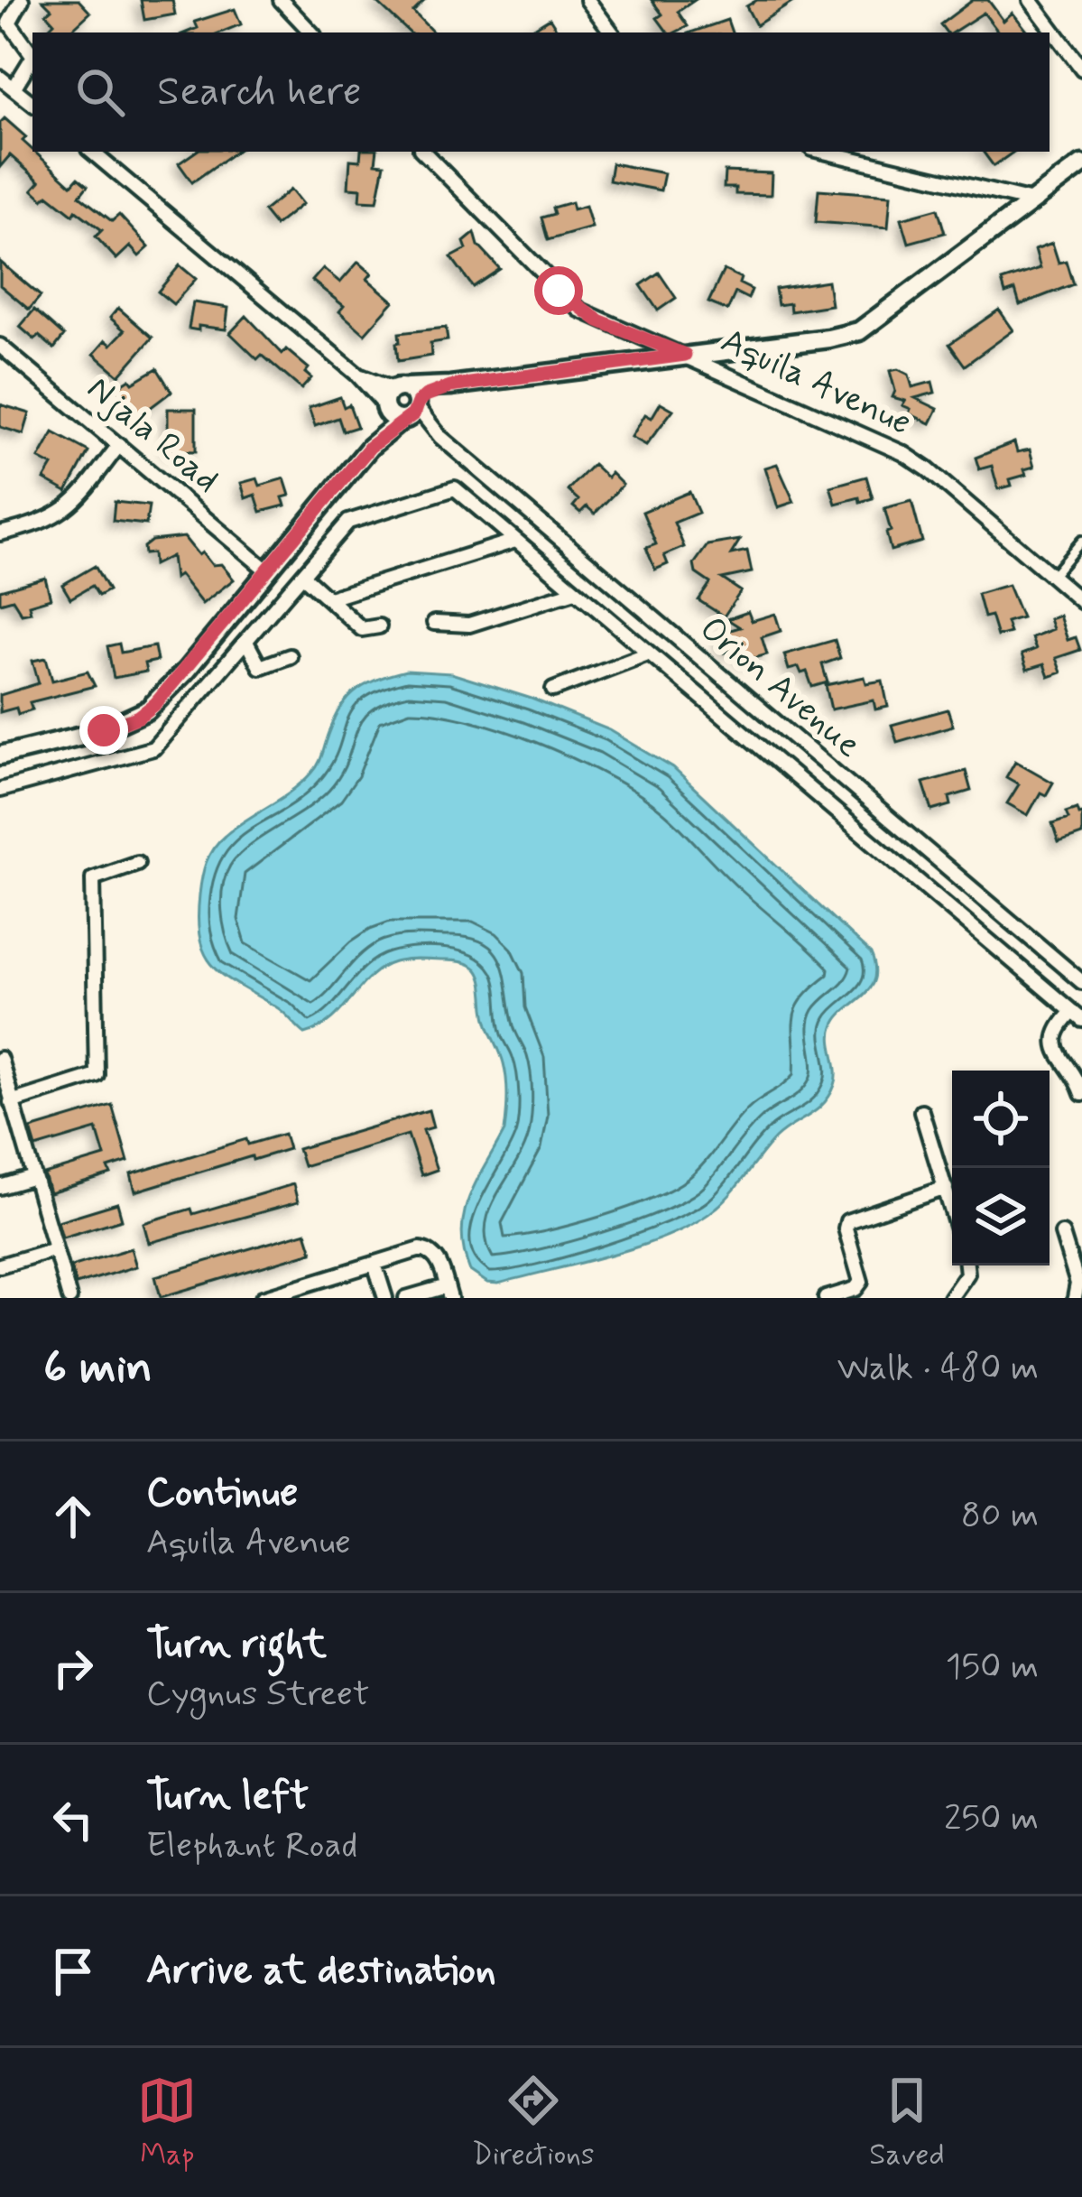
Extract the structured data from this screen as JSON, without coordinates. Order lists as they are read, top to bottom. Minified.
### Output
{"streets":{"street":["Aquila Avenue","Njala Road","Orion Avenue"]},"page":{"search":"Search here","heading":["6 min","Walk · 480 m"],"list":[["Continue","Aquila Avenue","80 m"],["Turn right","Cygnus Street","150 m"],["Turn left","Elephant Road","250 m"],"Arrive at destination"],"nav":["Map","Directions","Saved"]}}
